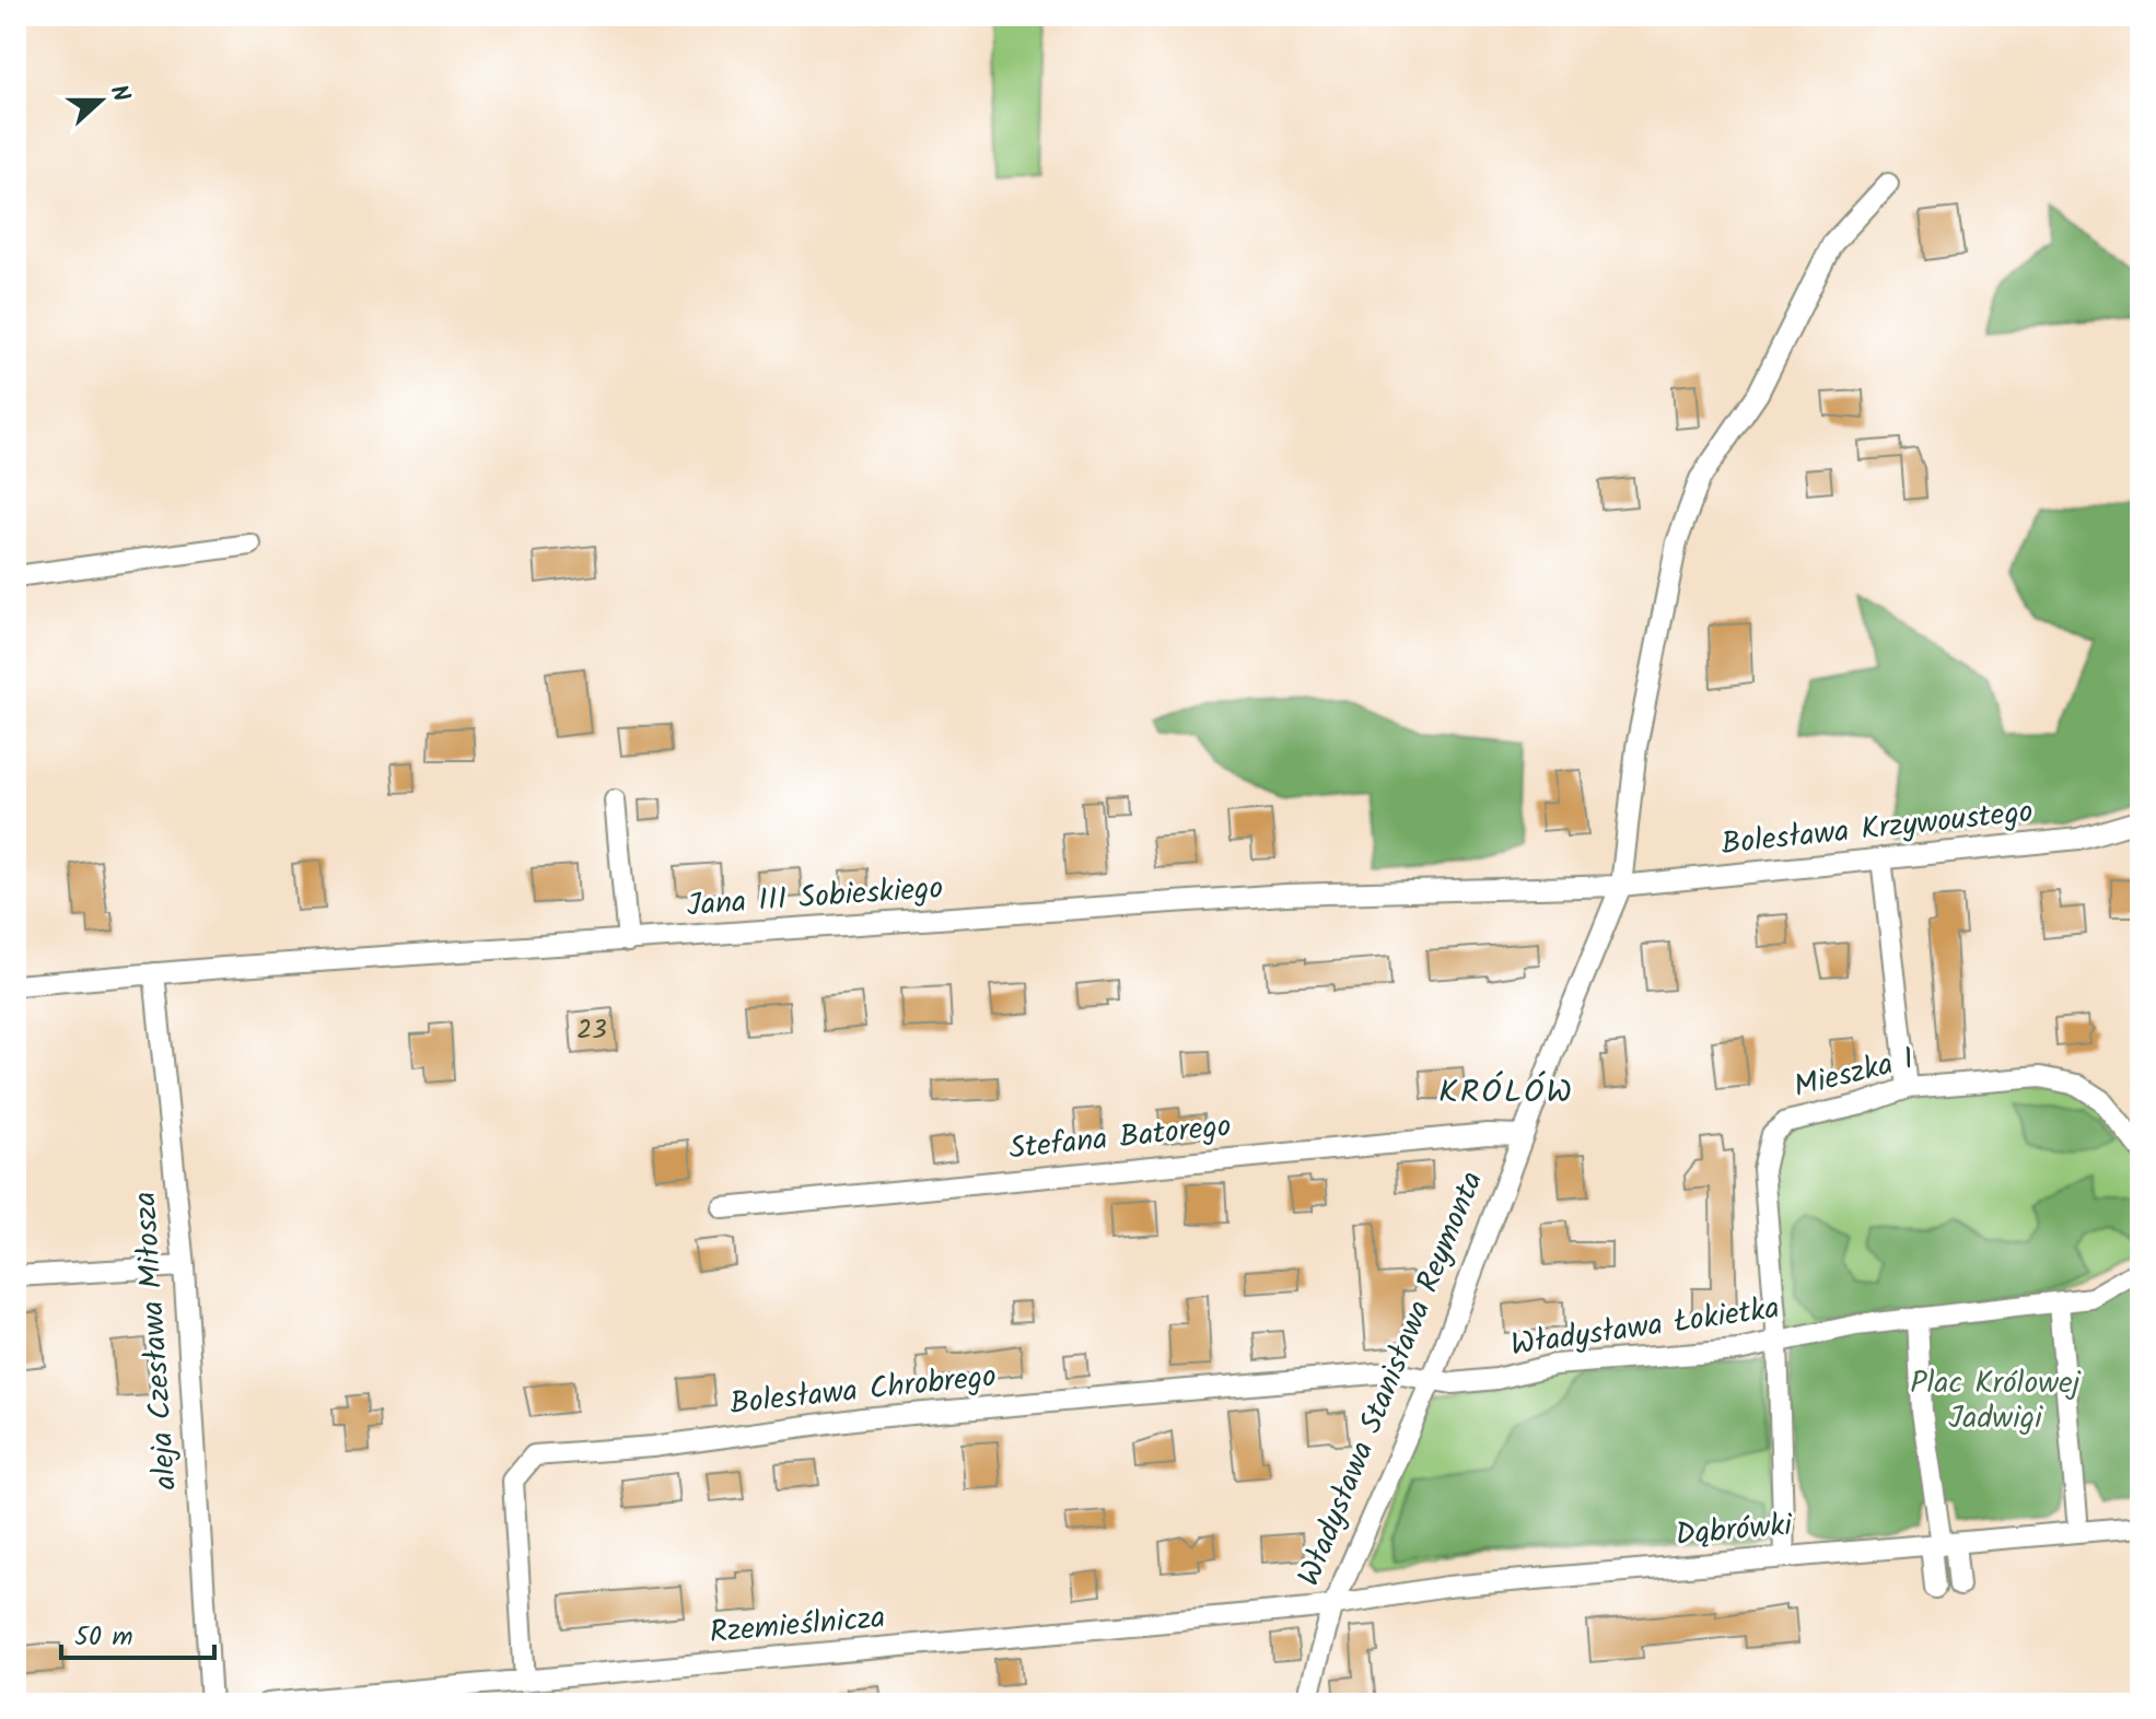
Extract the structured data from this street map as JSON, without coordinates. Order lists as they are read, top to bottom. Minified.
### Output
{"streets":{"street":["Bolesława Krzywoustego","Jana III Sobieskiego","Mieszka I","Stefana Batorego","Władysława Łokietka","aleja Czesława Miłosza","Władysława Stanisława Reymonta","Bolesława Chrobrego","Dąbrówki","Rzemieślnicza"]},"crossings":[["Bolesława Krzywoustego","Jana III Sobieskiego"],["Bolesława Krzywoustego","Władysława Stanisława Reymonta"],["Jana III Sobieskiego","aleja Czesława Miłosza"],["Jana III Sobieskiego","Władysława Stanisława Reymonta"],["Mieszka I","Władysława Łokietka"],["Mieszka I","Dąbrówki"],["Stefana Batorego","Władysława Stanisława Reymonta"],["Władysława Łokietka","Władysława Stanisława Reymonta"],["Władysława Łokietka","Bolesława Chrobrego"],["Władysława Stanisława Reymonta","Bolesława Chrobrego"],["Władysława Stanisława Reymonta","Dąbrówki"],["Władysława Stanisława Reymonta","Rzemieślnicza"],["Bolesława Chrobrego","Rzemieślnicza"],["Dąbrówki","Rzemieślnicza"]],"districts":["KRÓLÓW"],"parks":["Plac Królowej Jadwigi"],"house_numbers":["23"],"scale_bar":"50 m","north":"right"}
